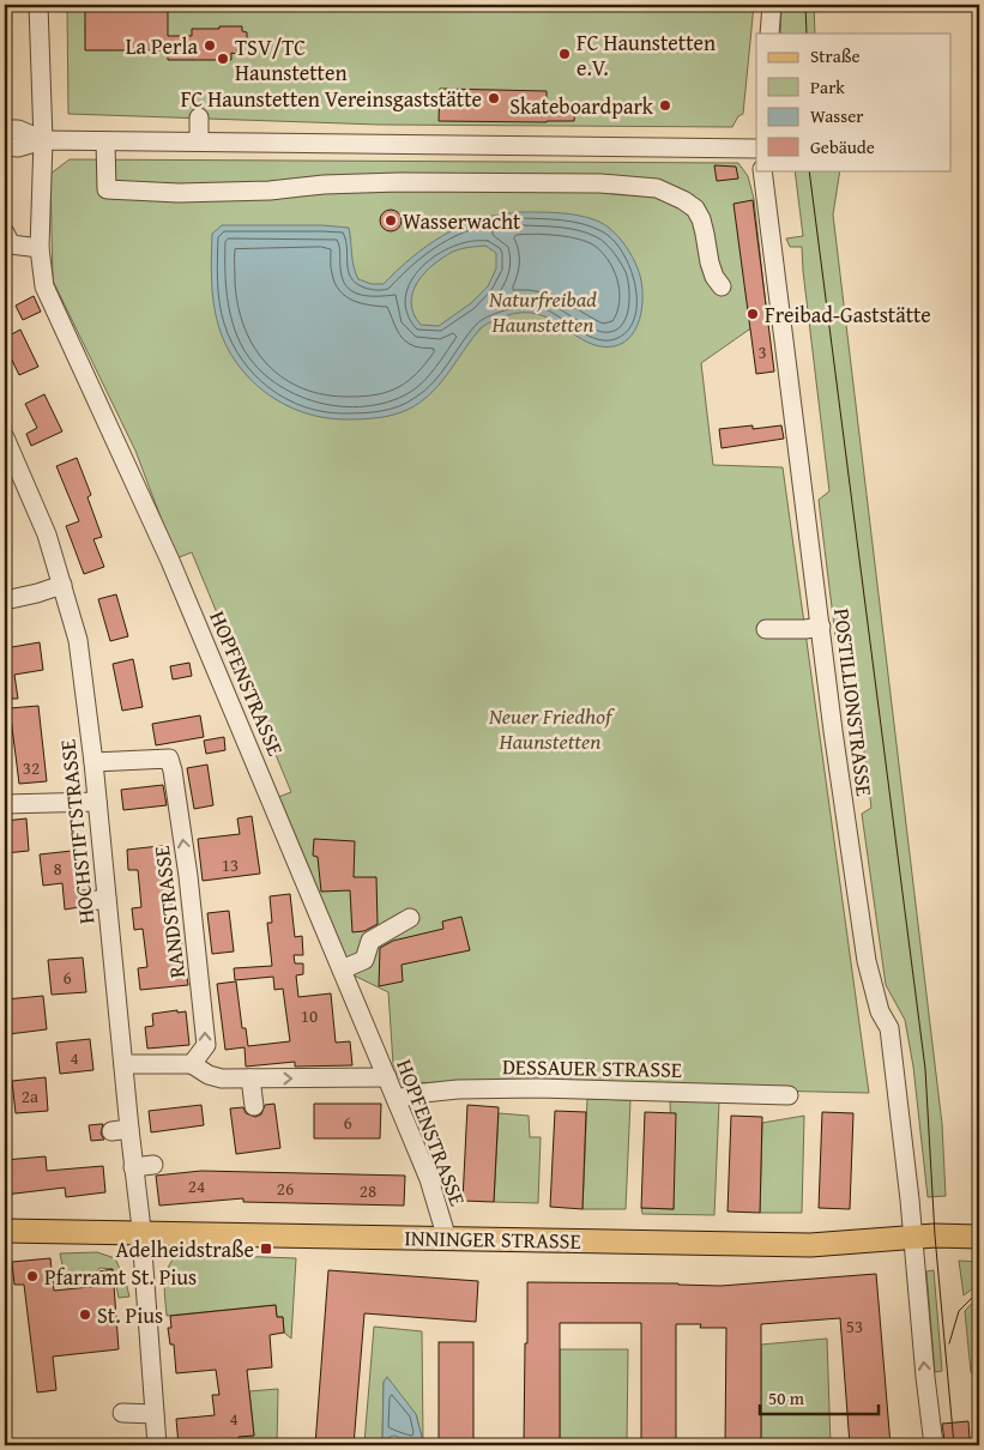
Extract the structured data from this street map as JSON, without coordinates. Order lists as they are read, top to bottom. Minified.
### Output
{"streets":{"main road":["INNINGER STRASSE"],"street":["HOPFENSTRASSE","POSTILLIONSTRASSE","HOCHSTIFTSTRASSE","RANDSTRASSE","DESSAUER STRASSE"]},"crossings":[["HOPFENSTRASSE","DESSAUER STRASSE"],["HOPFENSTRASSE","INNINGER STRASSE"],["POSTILLIONSTRASSE","INNINGER STRASSE"],["HOCHSTIFTSTRASSE","RANDSTRASSE"],["HOCHSTIFTSTRASSE","INNINGER STRASSE"]],"one_way":["RANDSTRASSE"],"parks":["Naturfreibad Haunstetten","Neuer Friedhof Haunstetten"],"places":{"other":["La Perla","FC Haunstetten e.V.","TSV/TC Haunstetten","FC Haunstetten Vereinsgaststätte","Skateboardpark","Wasserwacht","Freibad-Gaststätte","Pfarramt St. Pius","St. Pius"],"transit":["Adelheidstraße"]},"house_numbers":["3","32","13","8","6","10","4","2a","6","24","26","28","53","4"],"legend":["Straße","Park","Wasser","Gebäude"],"scale_bar":"50 m"}
